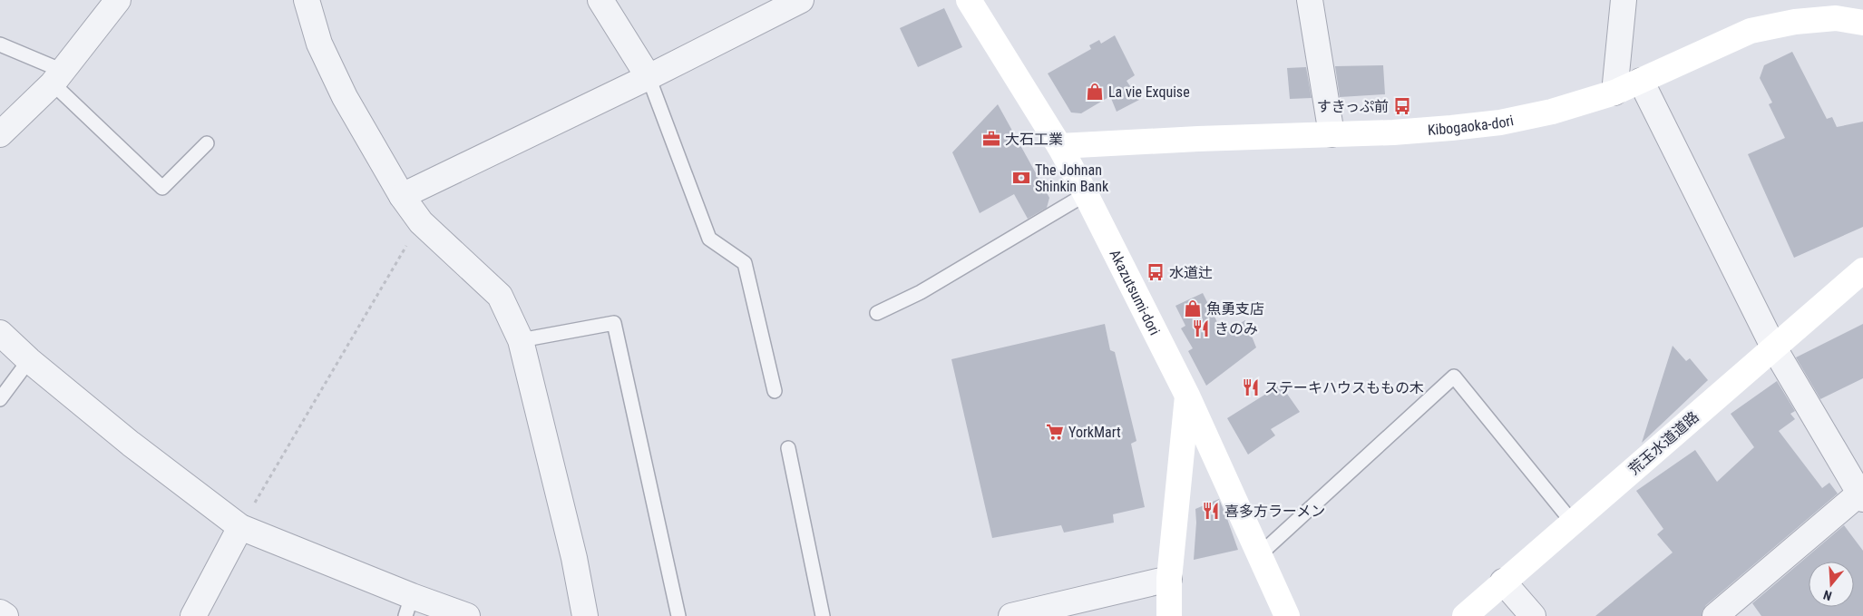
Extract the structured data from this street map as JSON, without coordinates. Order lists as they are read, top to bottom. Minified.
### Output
{"streets":{"main road":["Kibogaoka-dori","Akazutsumi-dori","荒玉水道道路"]},"crossings":[["Kibogaoka-dori","Akazutsumi-dori"]],"places":{"shop":["La vie Exquise","魚勇支店"],"bus stop":["すきっぷ前","水道辻"],"office":["大石工業"],"bank":["The Johnan Shinkin Bank"],"restaurant":["きのみ","ステーキハウスももの木","喜多方ラーメン"],"supermarket":["YorkMart"]},"north":"bottom"}
